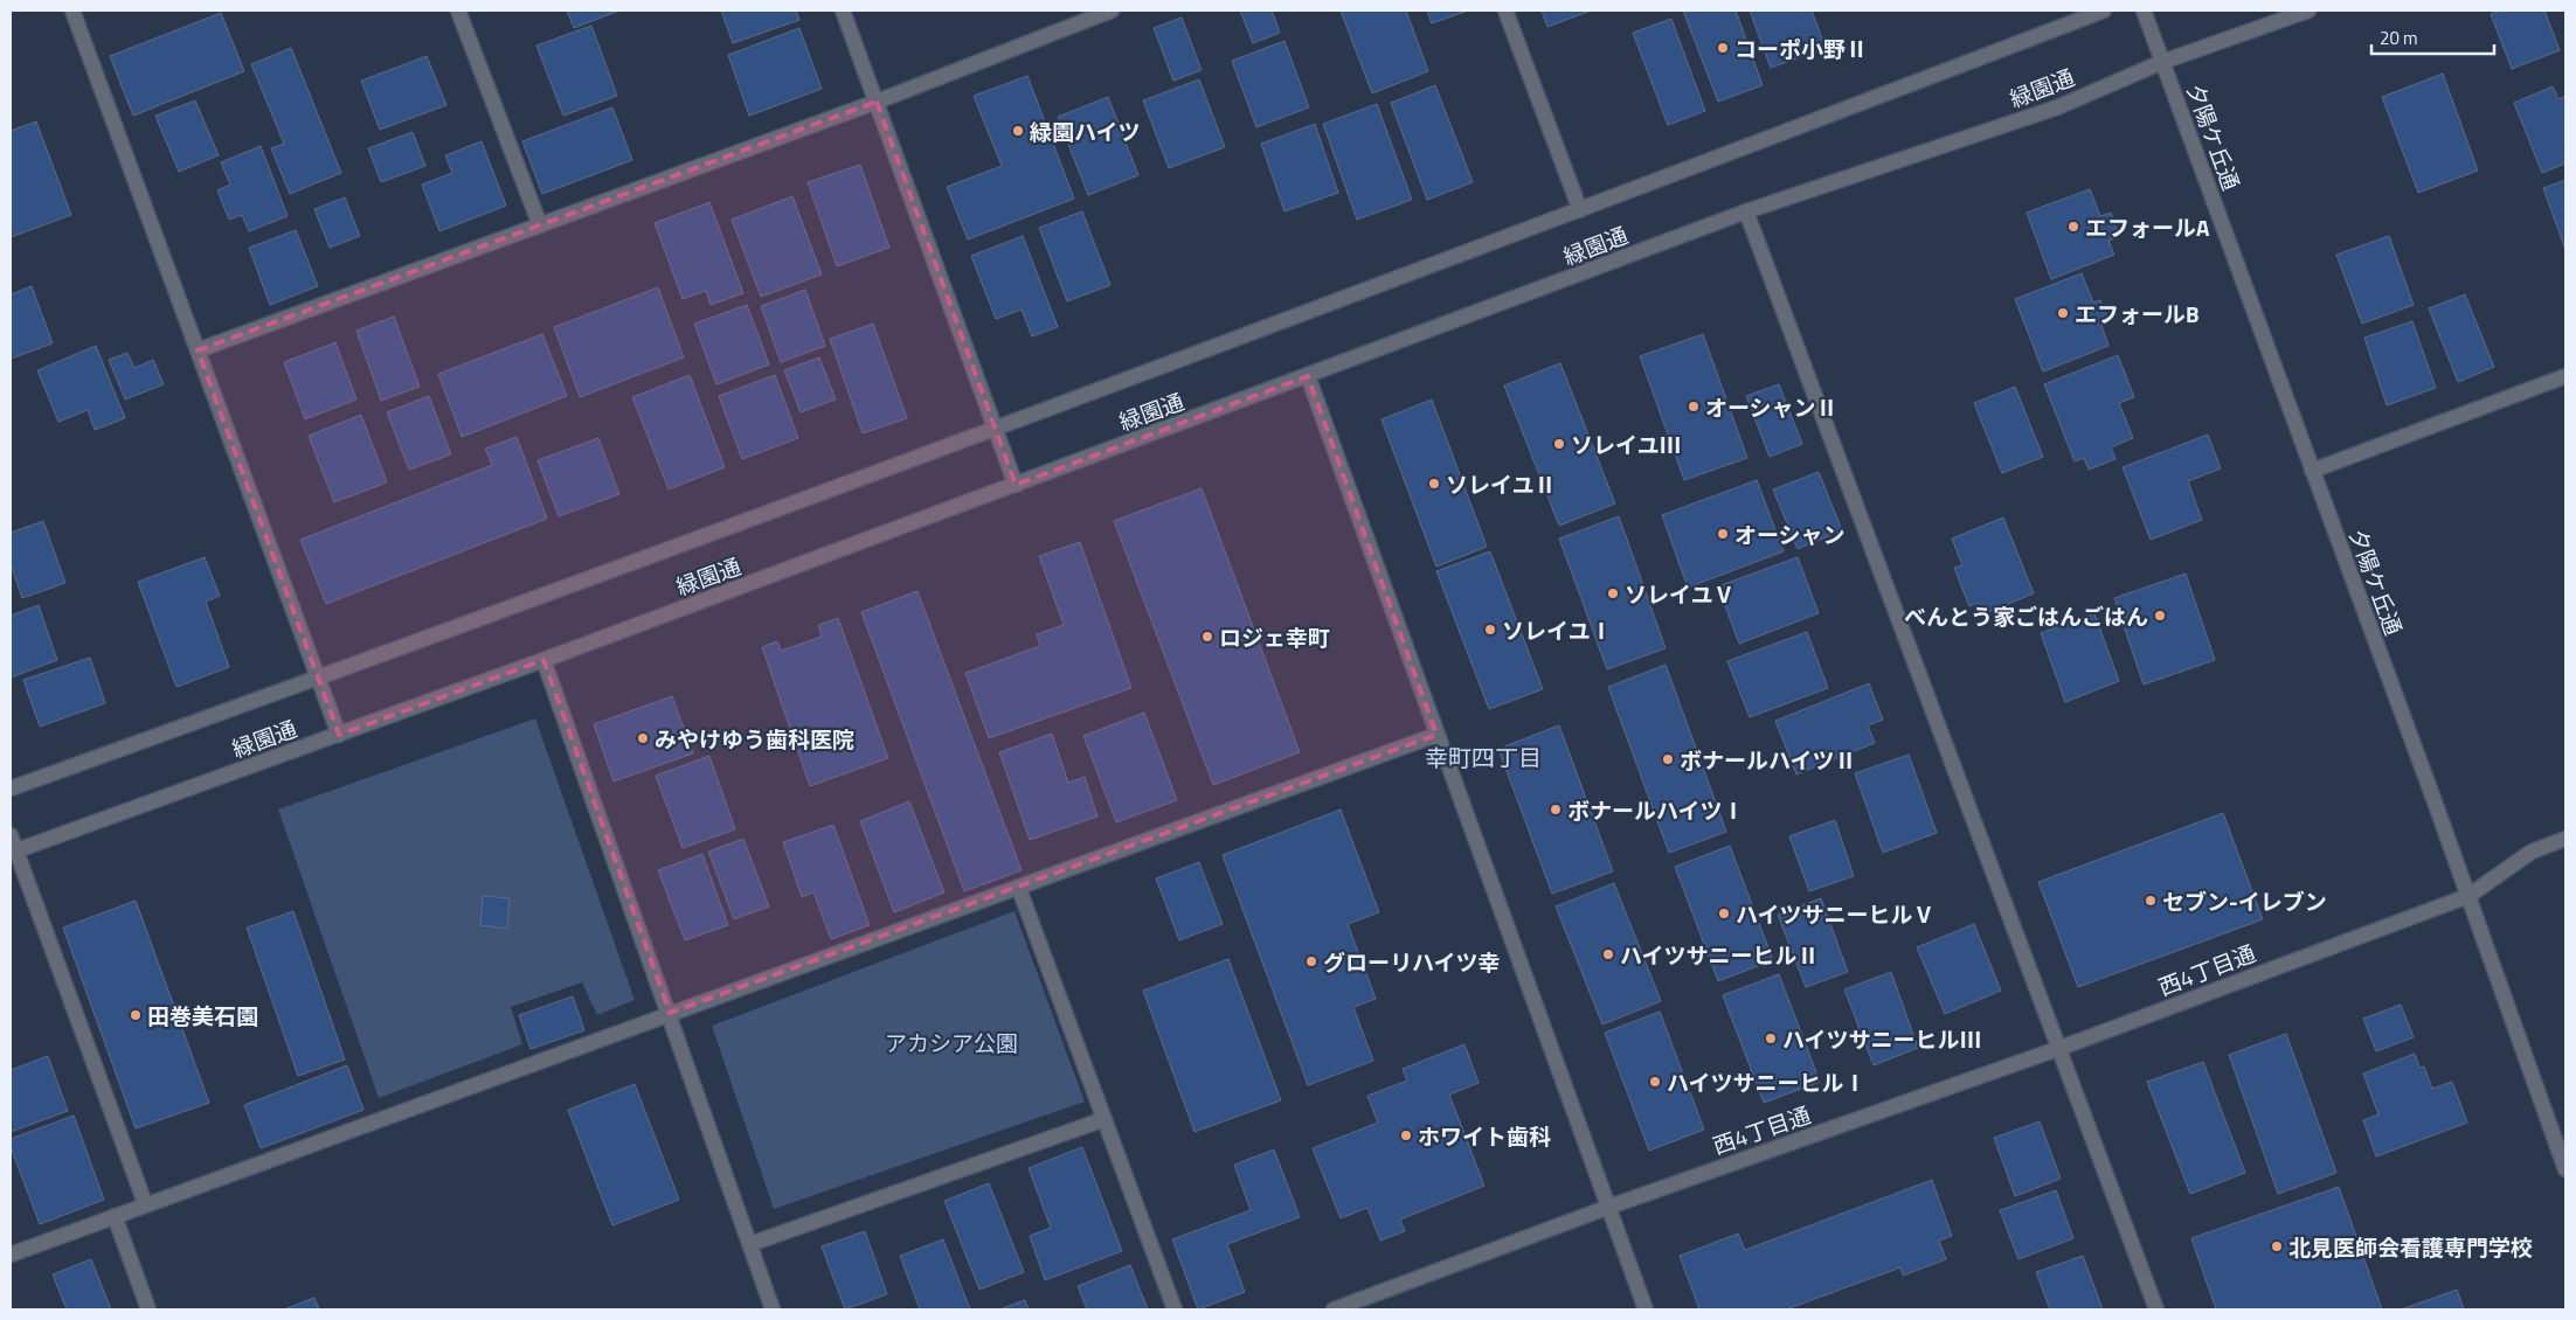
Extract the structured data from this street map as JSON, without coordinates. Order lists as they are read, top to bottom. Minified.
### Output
{"streets":{"street":["緑園通","夕陽ケ丘通","西4丁目通"]},"crossings":[["緑園通","夕陽ケ丘通"],["夕陽ケ丘通","西4丁目通"]],"districts":["幸町四丁目"],"parks":["アカシア公園"],"places":["コーポ小野Ⅱ","緑園ハイツ","エフォールA","エフォールB","オーシャンⅡ","ソレイユⅢ","ソレイユⅡ","オーシャン","ソレイユⅤ","べんとう家ごはんごはん","ソレイユⅠ","ロジェ幸町","みやけゆう歯科医院","ボナールハイツⅡ","ボナールハイツⅠ","セブン-イレブン","ハイツサニーヒルⅤ","ハイツサニーヒルⅡ","グローリハイツ幸","田巻美石園","ハイツサニーヒルⅢ","ハイツサニーヒルⅠ","ホワイト歯科","北見医師会看護専門学校"],"scale_bar":"20 m"}
